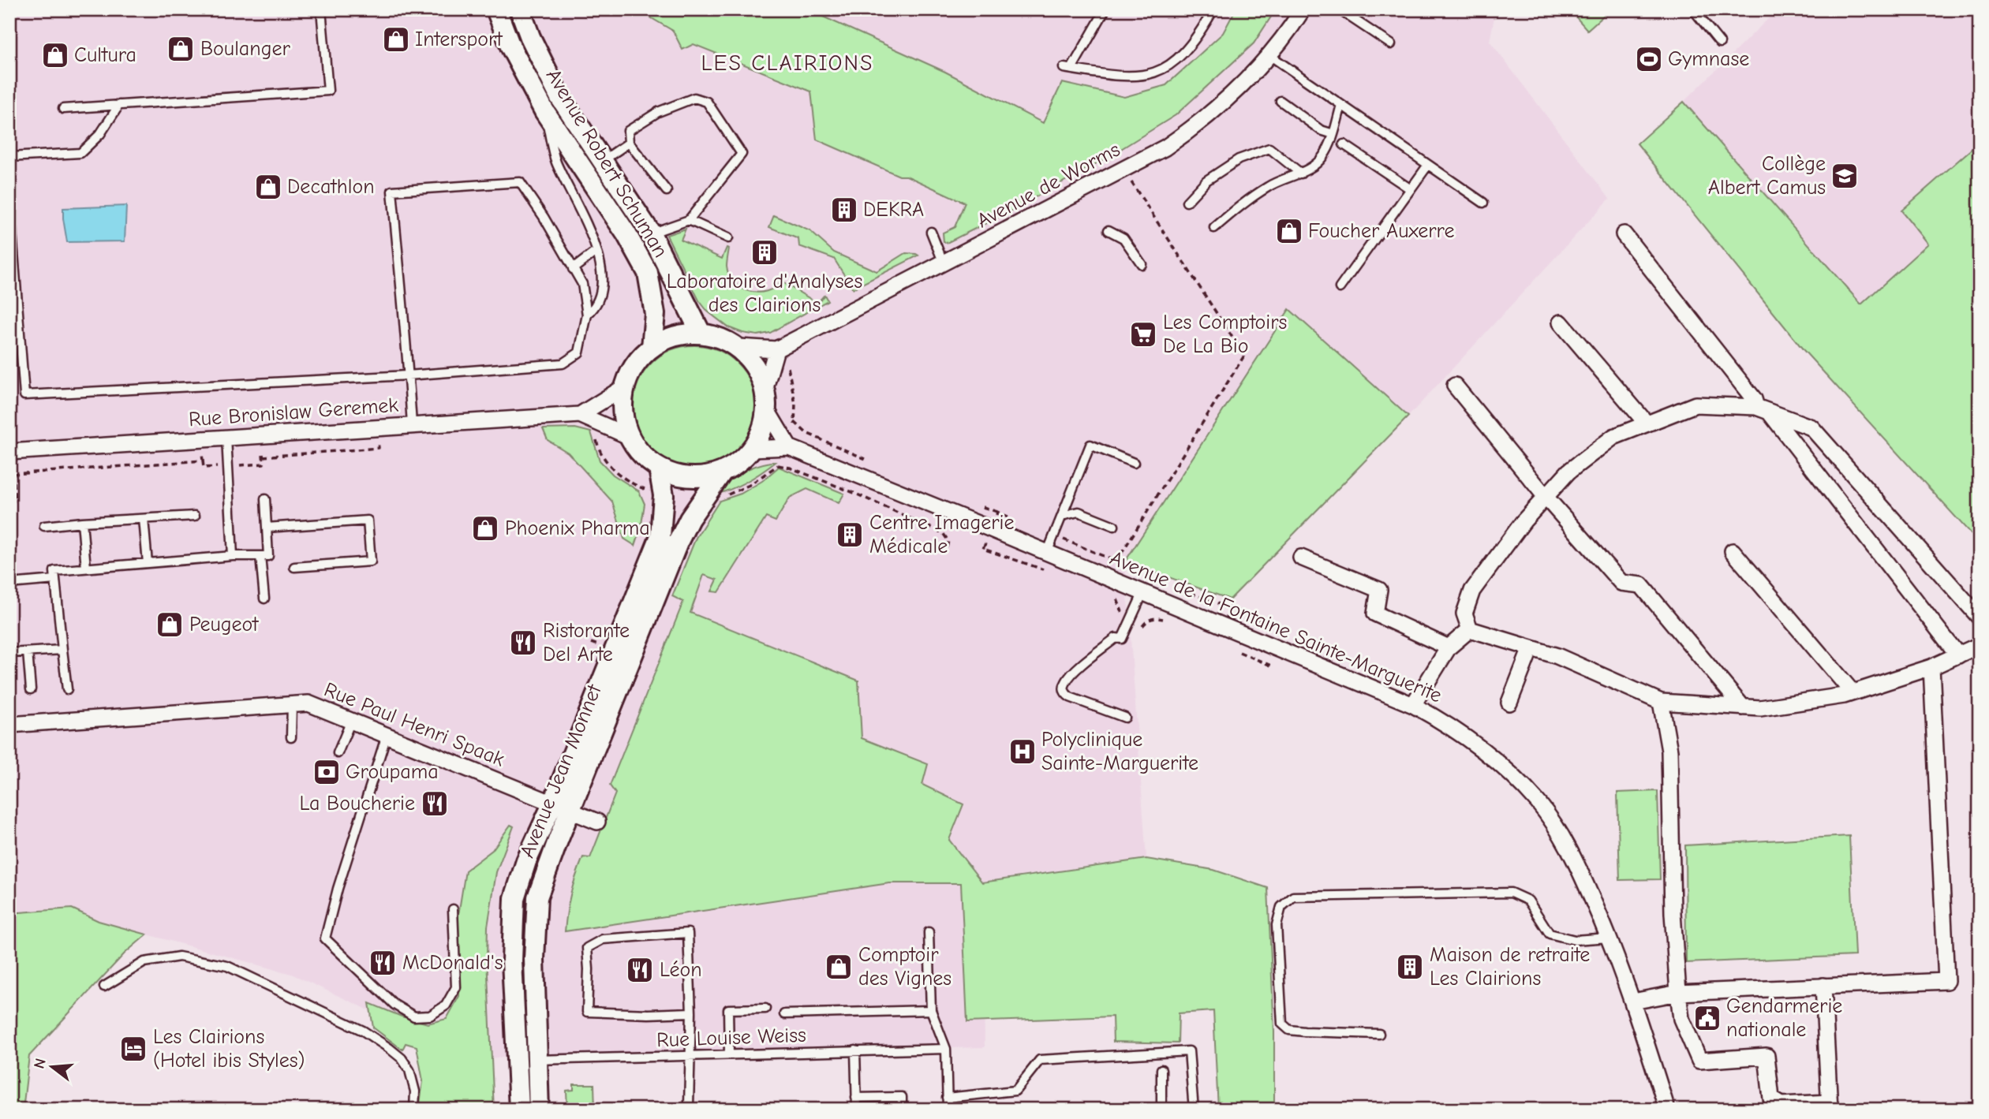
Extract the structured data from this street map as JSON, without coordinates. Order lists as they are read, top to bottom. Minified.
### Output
{"streets":{"street":["Avenue Robert Schuman","Avenue de Worms","Rue Bronislaw Geremek","Avenue de la Fontaine Sainte-Marguerite","Rue Paul Henri Spaak","Avenue Jean Monnet"],"lane":["Rue Louise Weiss"]},"crossings":[["Avenue Robert Schuman","Rue Bronislaw Geremek"],["Avenue Robert Schuman","Avenue de la Fontaine Sainte-Marguerite"],["Avenue Robert Schuman","Avenue Jean Monnet"],["Rue Bronislaw Geremek","Avenue de la Fontaine Sainte-Marguerite"],["Rue Bronislaw Geremek","Avenue Jean Monnet"],["Avenue de la Fontaine Sainte-Marguerite","Avenue Jean Monnet"],["Rue Paul Henri Spaak","Avenue Jean Monnet"],["Avenue Jean Monnet","Rue Louise Weiss"]],"districts":["LES CLAIRIONS"],"places":{"shop":["Intersport","Boulanger","Cultura","Decathlon","Foucher Auxerre","Phoenix Pharma","Peugeot","Comptoir des Vignes"],"sports":["Gymnase"],"school or university":["Collège Albert Camus"],"building":["DEKRA","Laboratoire d'Analyses des Clairions","Centre Imagerie Médicale","Maison de retraite Les Clairions"],"supermarket":["Les Comptoirs De La Bio"],"restaurant":["Ristorante Del Arte","La Boucherie","McDonald's","Léon"],"hospital":["Polyclinique Sainte-Marguerite"],"bank":["Groupama"],"public building":["Gendarmerie nationale"],"hotel":["Les Clairions (Hotel ibis Styles)"]},"north":"left"}
